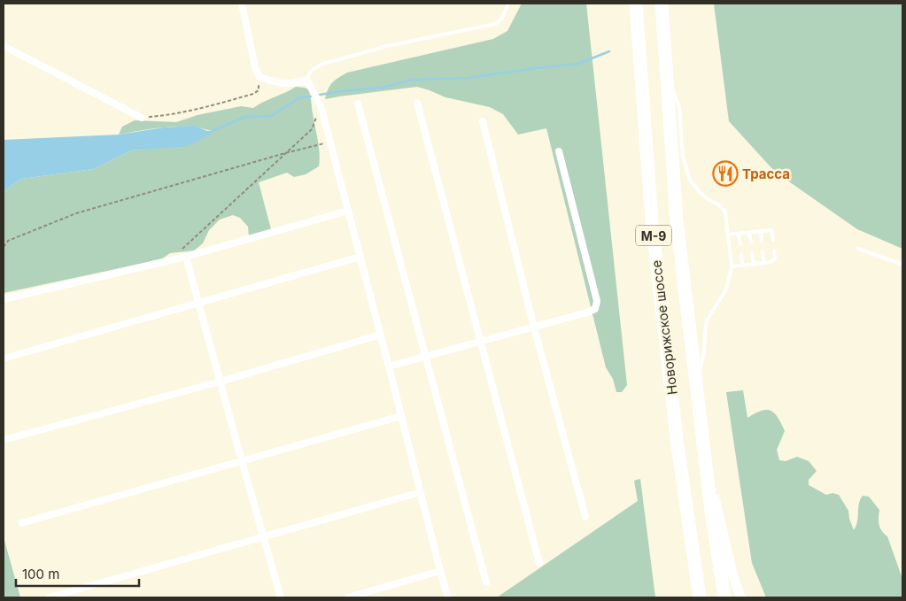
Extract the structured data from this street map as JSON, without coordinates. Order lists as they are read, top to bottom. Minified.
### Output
{"streets":{"highway":["М-9","Новорижское шоссе"]},"crossings":[["М-9","Новорижское шоссе"]],"places":{"restaurant":["Трасса"]},"scale_bar":"100 m"}
